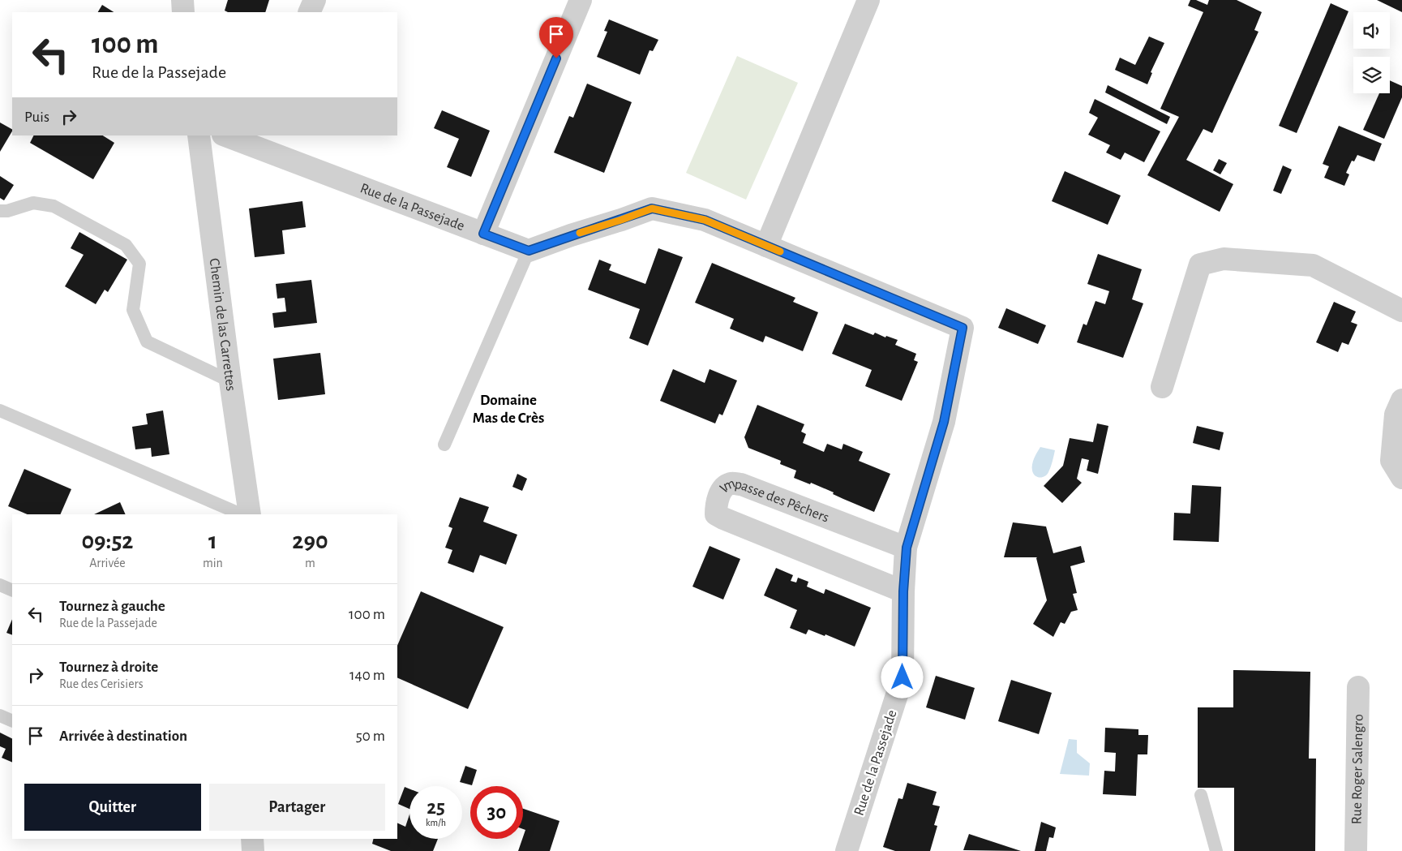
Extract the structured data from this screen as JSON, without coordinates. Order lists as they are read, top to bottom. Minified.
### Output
{"streets":{"street":["Rue de la Passejade","Chemin de las Carrettes","Impasse des Pêchers","Rue Roger Salengro"]},"crossings":[["Rue de la Passejade","Impasse des Pêchers"]],"districts":["Domaine Mas de Crès"],"page":{"turn":["100 m","Rue de la Passejade"],"then":"Puis","eta":["09:52","Arrivée","1","min","290","m"],"list":[{"name":"Tournez à gauche","note":"Rue de la Passejade","value":"100 m"},{"name":"Tournez à droite","note":"Rue des Cerisiers","value":"140 m"},{"name":"Arrivée à destination","value":"50 m"}],"buttons":["Quitter","Partager"],"speed":"25 km/h","limit":"30"}}
